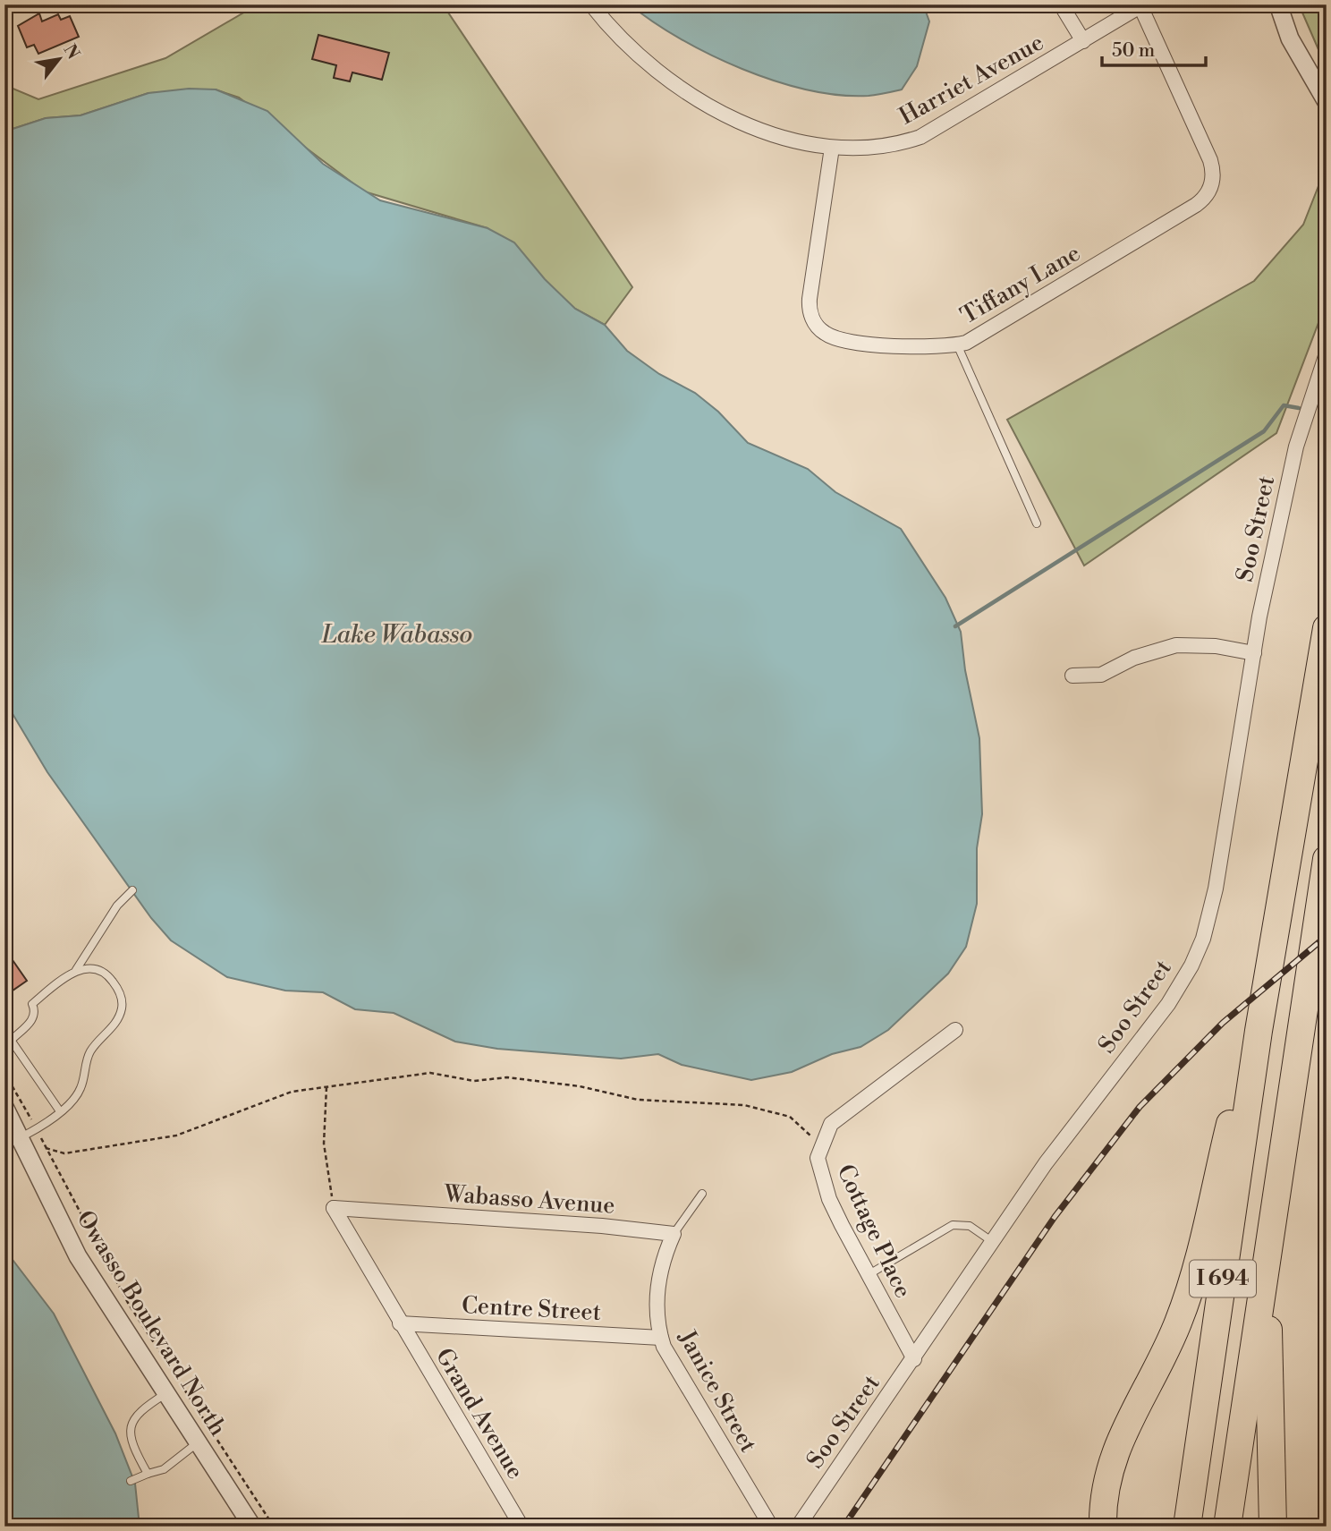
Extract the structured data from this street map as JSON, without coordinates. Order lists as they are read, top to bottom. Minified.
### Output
{"streets":{"highway":["I 694"],"street":["Harriet Avenue","Tiffany Lane","Soo Street","Wabasso Avenue","Cottage Place","Centre Street","Owasso Boulevard North","Janice Street","Grand Avenue"]},"crossings":[["Harriet Avenue","Tiffany Lane"],["Soo Street","Cottage Place"],["Wabasso Avenue","Janice Street"],["Wabasso Avenue","Grand Avenue"],["Centre Street","Janice Street"],["Centre Street","Grand Avenue"]],"water":["Lake Wabasso"],"scale_bar":"50 m","north":"top right"}
